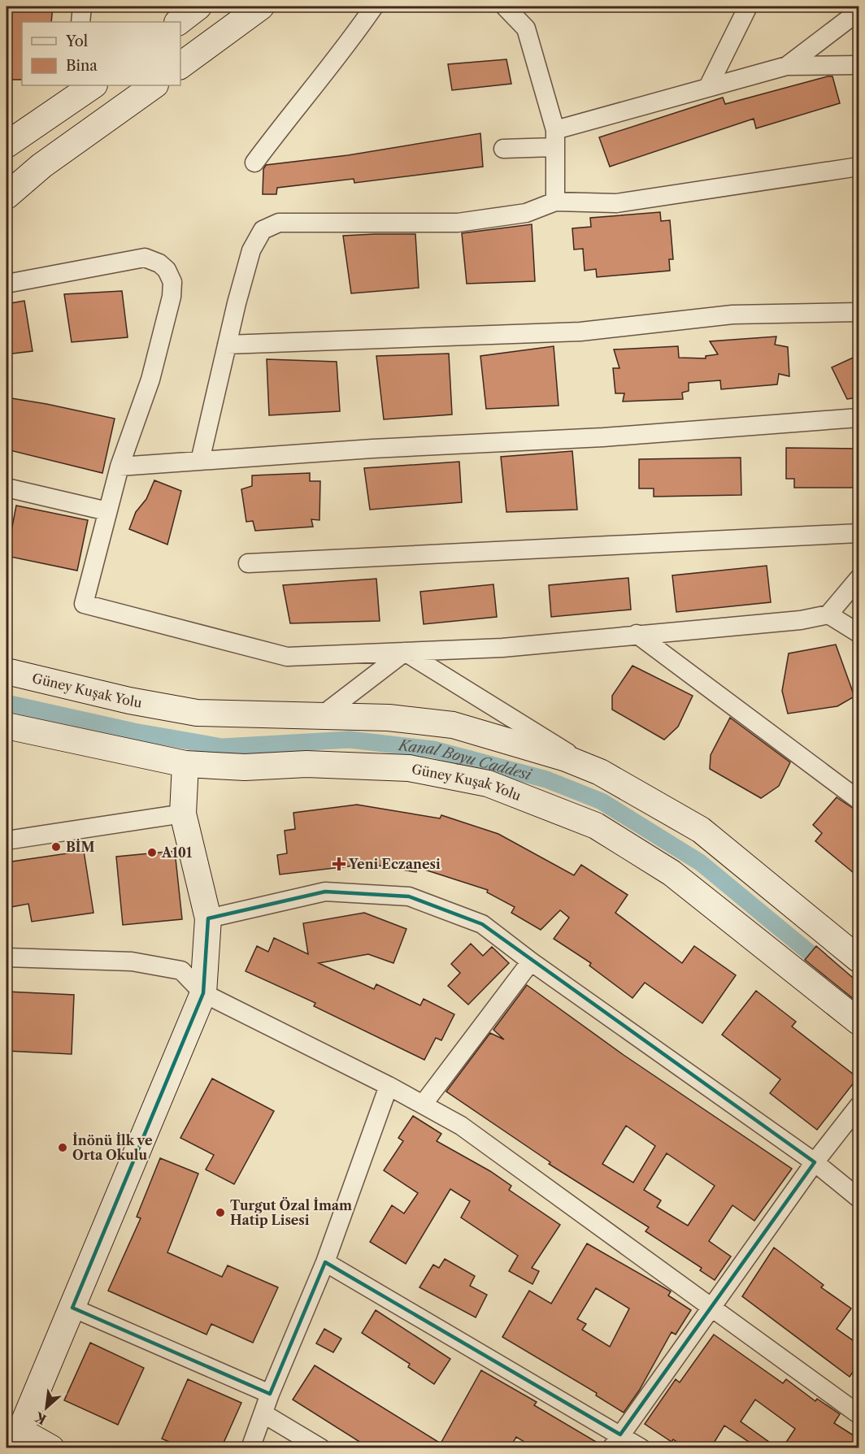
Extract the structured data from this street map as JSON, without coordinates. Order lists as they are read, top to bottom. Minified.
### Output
{"streets":{"main road":["Güney Kuşak Yolu"]},"water":["Kanal Boyu Caddesi"],"places":{"other":["BİM","A101","İnönü İlk ve Orta Okulu","Turgut Özal İmam Hatip Lisesi"],"health":["Yeni Eczanesi"]},"legend":["Yol","Bina"],"north":"bottom left"}
